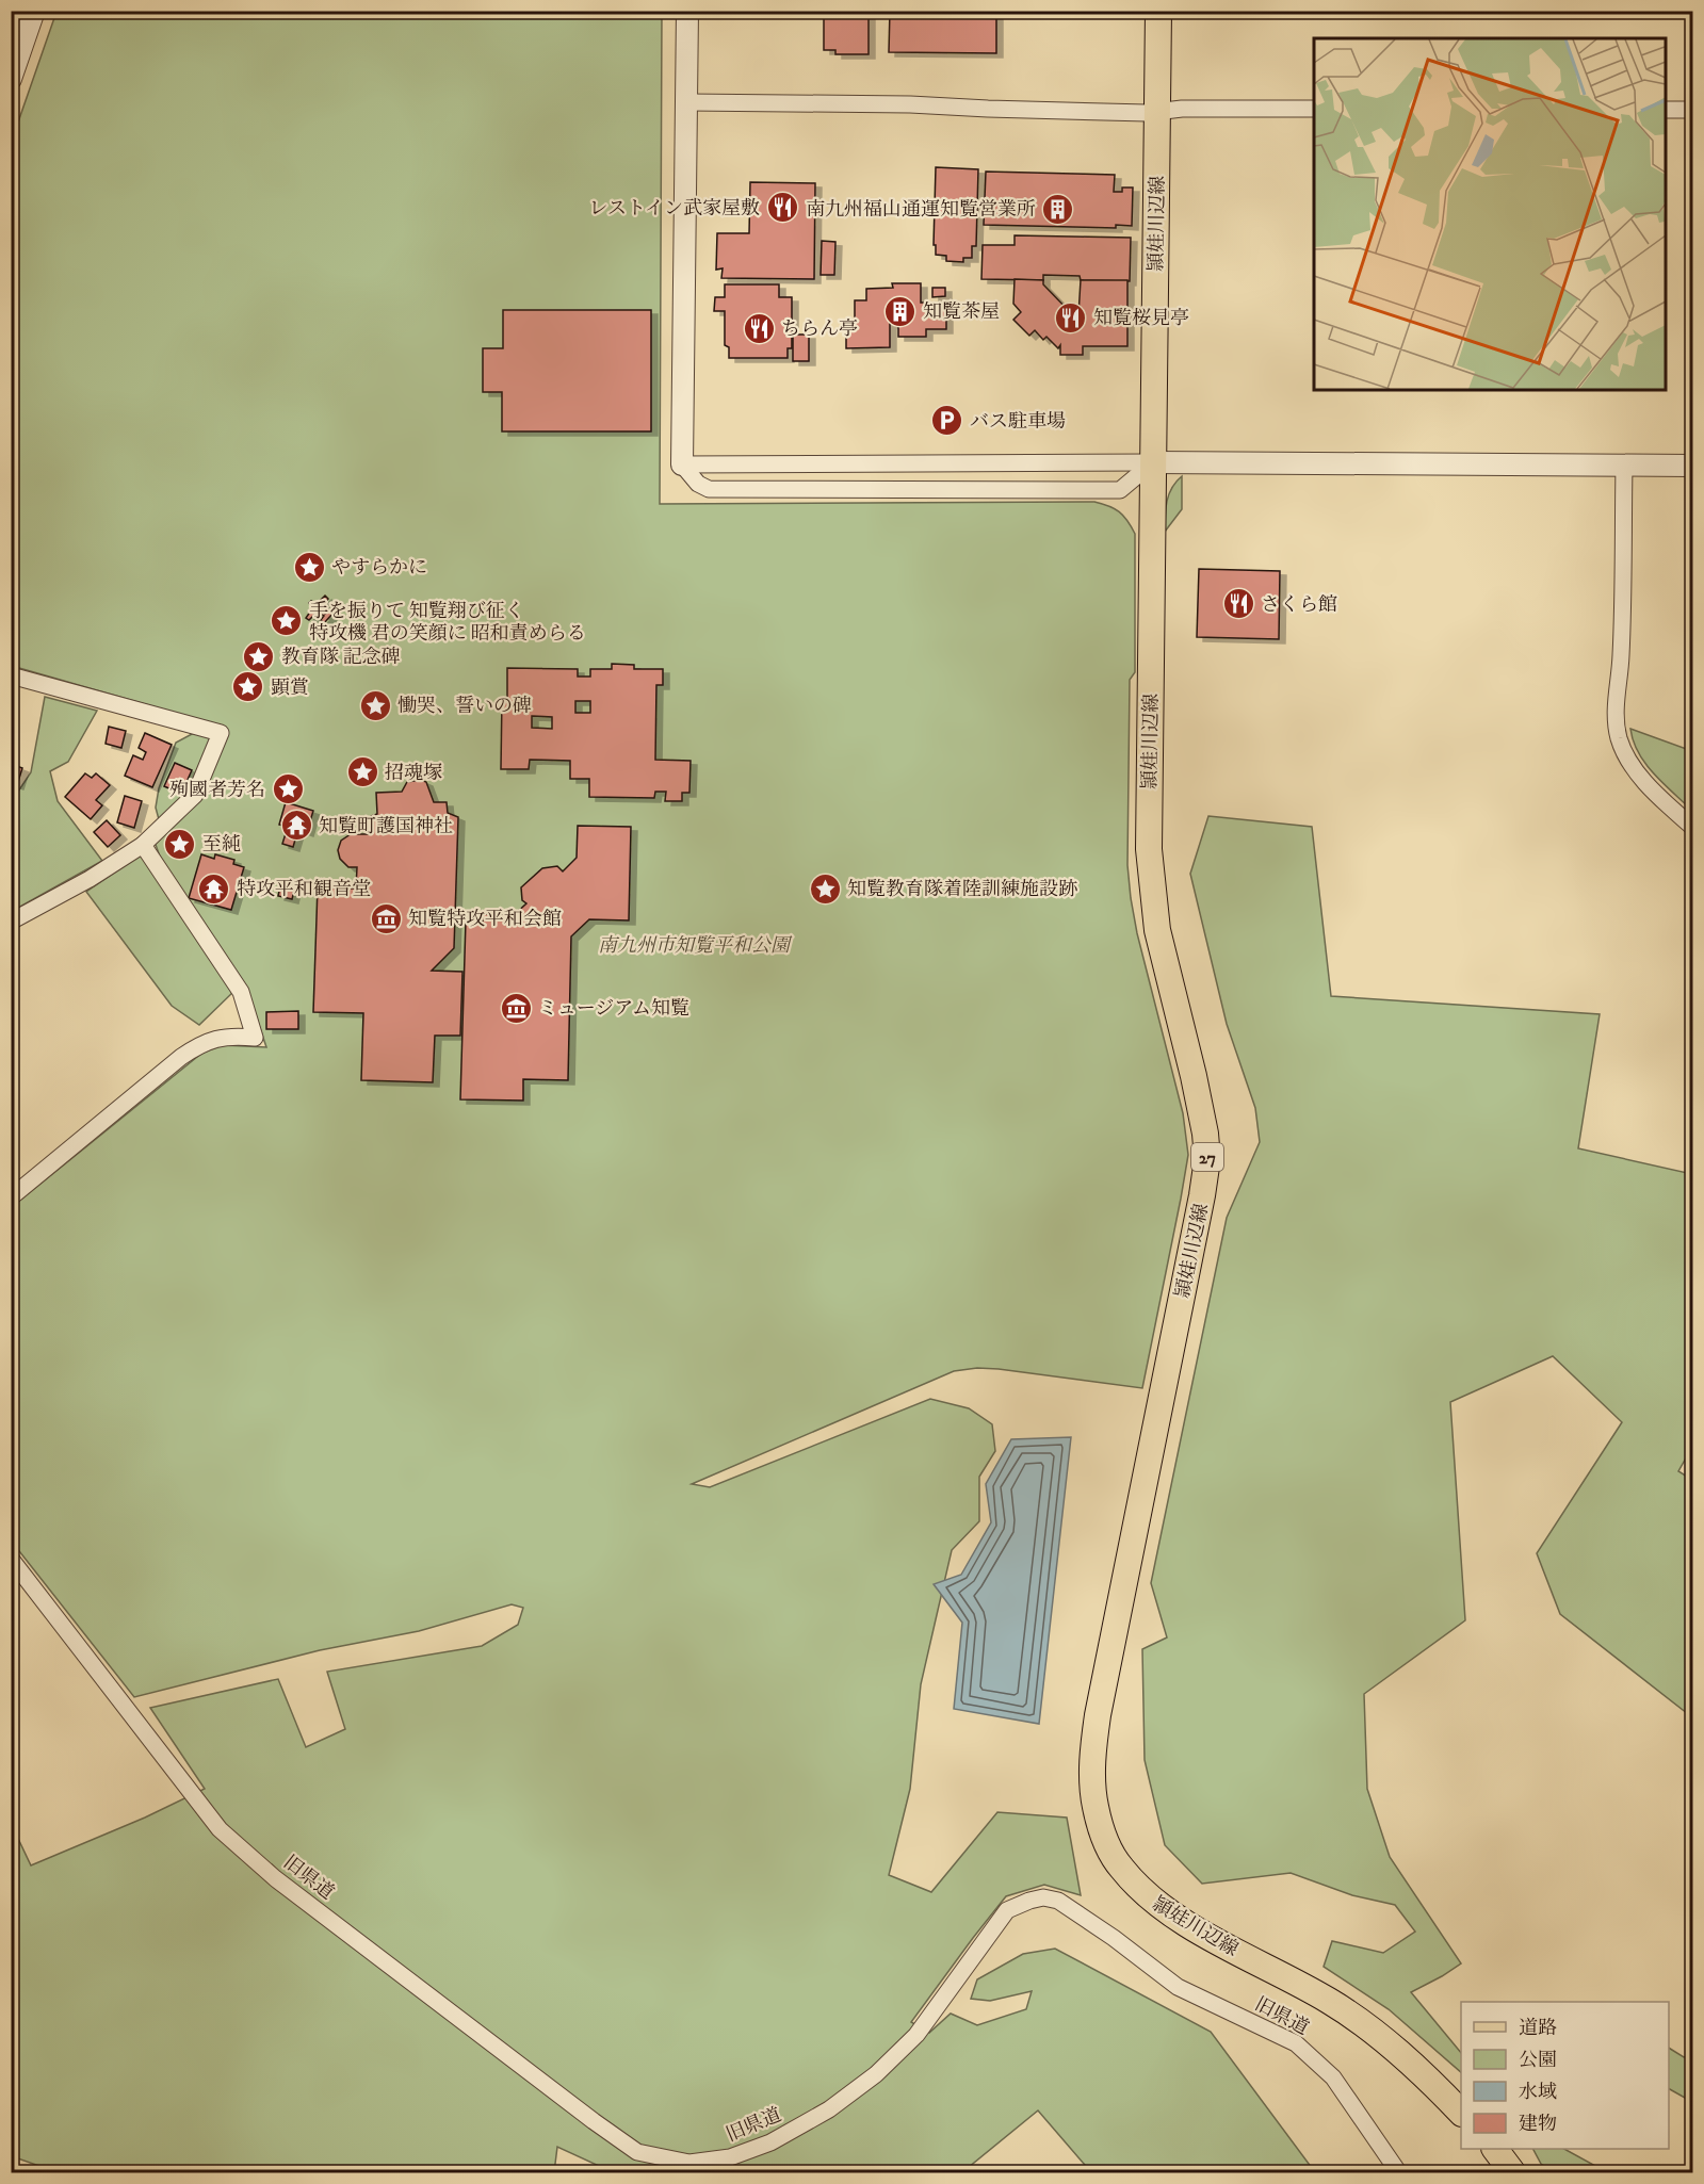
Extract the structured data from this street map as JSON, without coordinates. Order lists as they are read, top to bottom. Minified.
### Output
{"streets":{"main road":["頴娃川辺線","27"],"street":["旧県道"]},"parks":["南九州市知覧平和公園"],"places":{"restaurant":["レストイン武家屋敷","知覧桜見亭","ちらん亭","さくら館"],"building":["南九州福山通運知覧営業所","知覧茶屋"],"parking":["バス駐車場"],"place":["やすらかに","手を振りて 知覧翔び征く 特攻機 君の笑顔に 昭和責めらる","教育隊 記念碑","顕賞","慟哭、誓いの碑","招魂塚","殉國者芳名","至純","知覧教育隊着陸訓練施設跡"],"temple":["知覧町護国神社","特攻平和観音堂"],"museum":["知覧特攻平和会館","ミュージアム知覧"]},"legend":["道路","公園","水域","建物"]}
